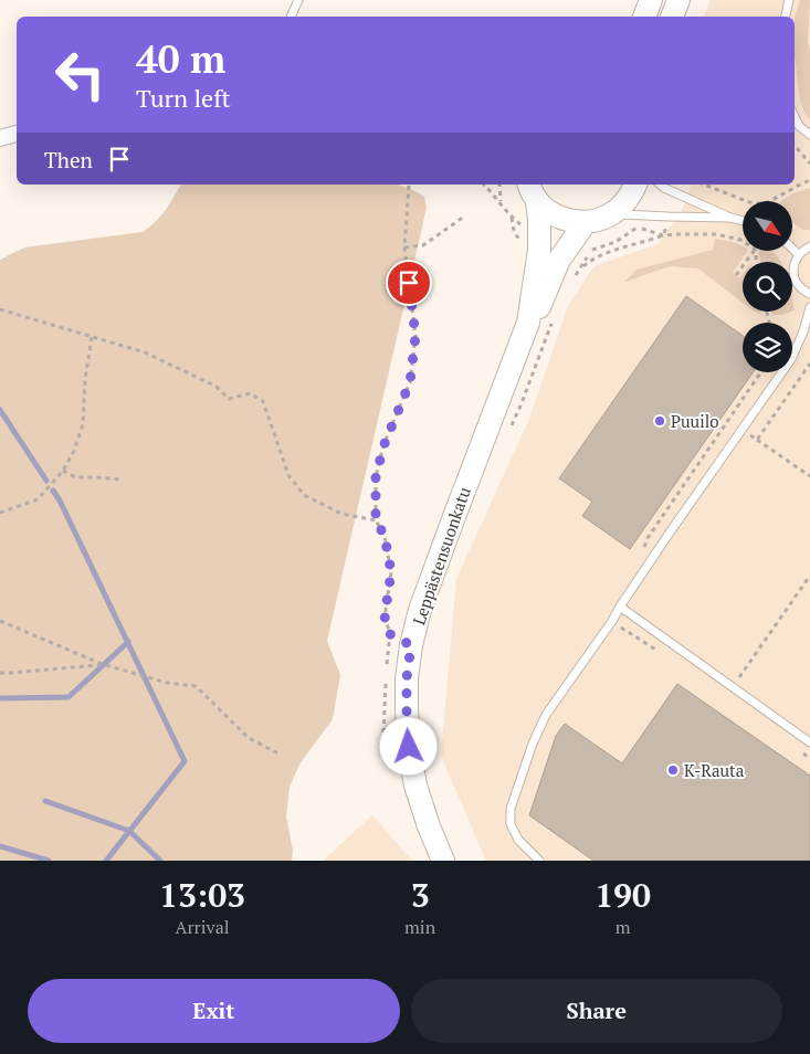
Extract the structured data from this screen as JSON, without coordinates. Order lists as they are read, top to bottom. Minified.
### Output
{"streets":{"main road":["Leppästensuonkatu"]},"places":["Puuilo","K-Rauta"],"north":"bottom right","page":{"turn":["40 m","Turn left"],"then":"Then","eta":["13:03","Arrival","3","min","190","m"],"buttons":["Exit","Share"]}}
